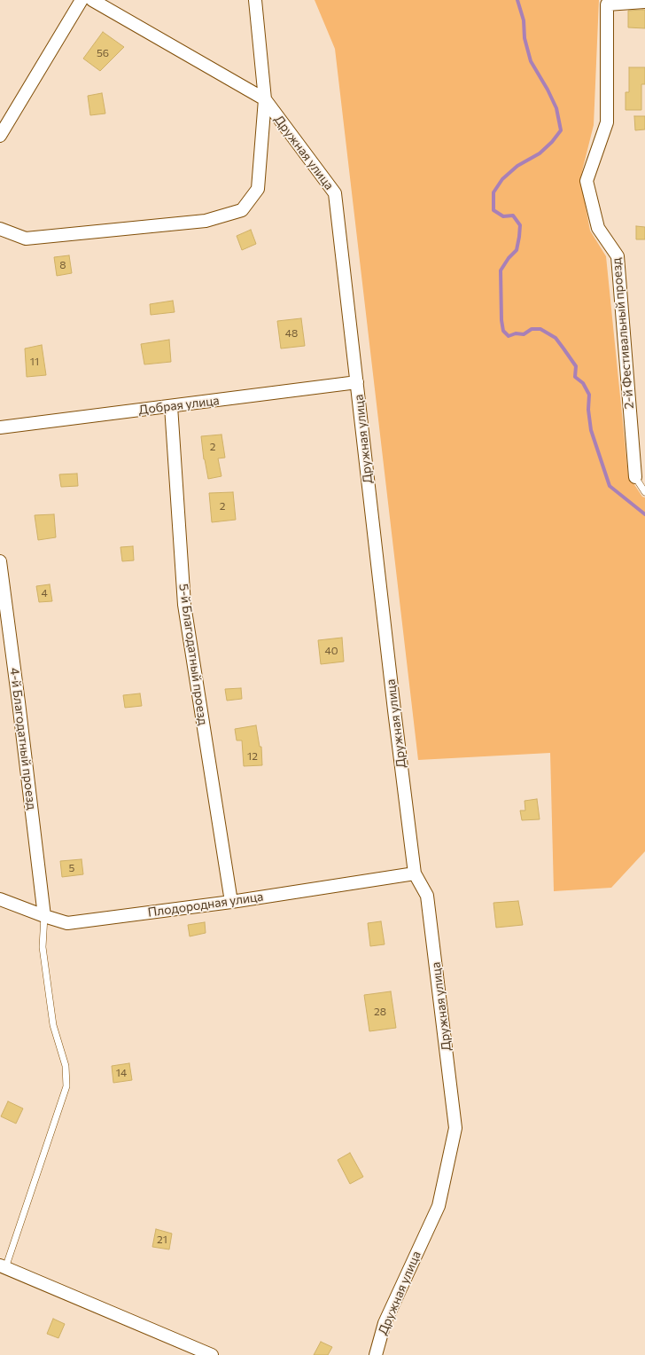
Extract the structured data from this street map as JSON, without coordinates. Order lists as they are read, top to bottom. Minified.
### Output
{"streets":{"street":["Дружная улица","2-й Фестивальный проезд","Добрая улица","5-й Благодатный проезд","4-й Благодатный проезд","Плодородная улица"]},"crossings":[["Дружная улица","Добрая улица"],["Дружная улица","Плодородная улица"],["Добрая улица","5-й Благодатный проезд"],["5-й Благодатный проезд","Плодородная улица"],["4-й Благодатный проезд","Плодородная улица"]],"house_numbers":["56","8","48","11","2","2","4","40","12","5","28","14","21"]}
